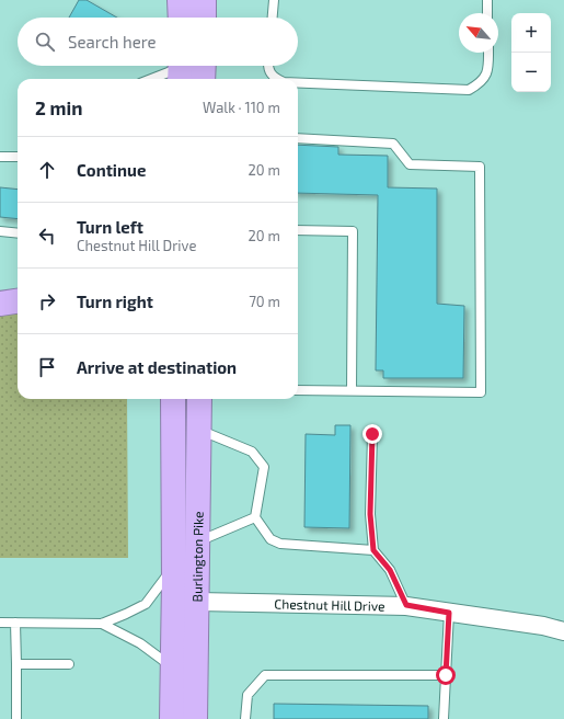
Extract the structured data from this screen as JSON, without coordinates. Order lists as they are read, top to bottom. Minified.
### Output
{"streets":{"highway":["Burlington Pike"],"street":["Chestnut Hill Drive"]},"crossings":[["Burlington Pike","Chestnut Hill Drive"]],"north":"top left","page":{"map_buttons":["+","−"],"search":"Search here","heading":["2 min","Walk · 110 m"],"list":[["Continue","20 m"],["Turn left","Chestnut Hill Drive","20 m"],["Turn right","70 m"],"Arrive at destination"]}}
